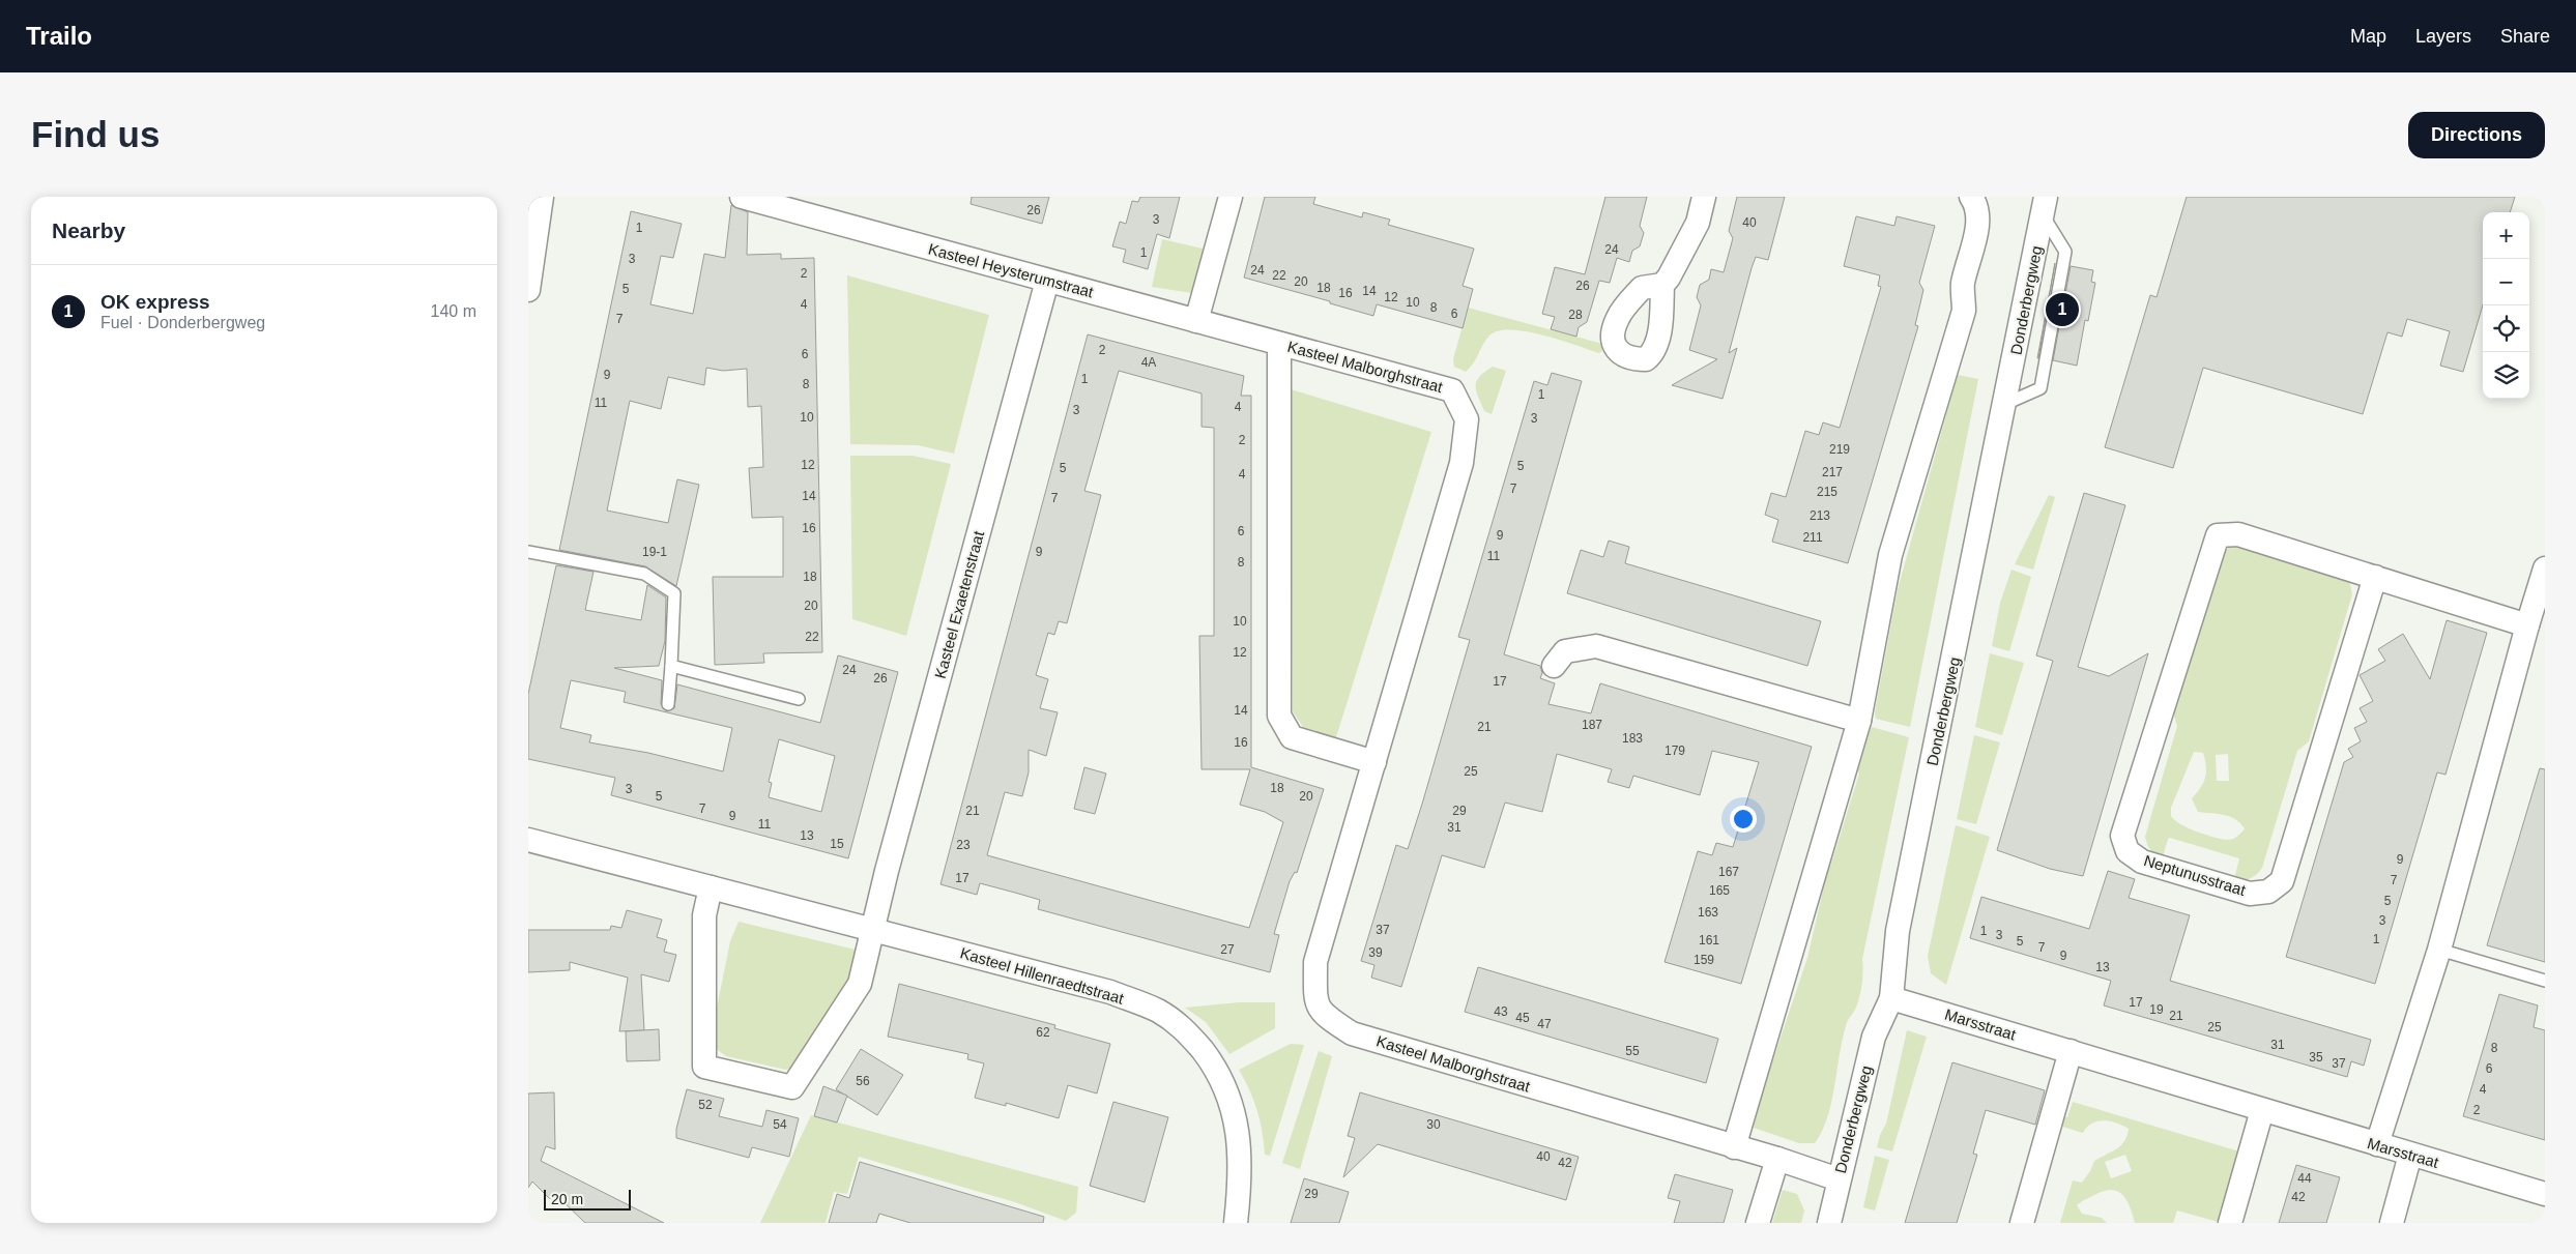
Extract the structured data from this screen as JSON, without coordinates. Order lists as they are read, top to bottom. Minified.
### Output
{"streets":{"street":["Kasteel Heysterumstraat","Donderbergweg","Kasteel Malborghstraat","Kasteel Exaetenstraat","Neptunusstraat","Kasteel Hillenraedtstraat","Marsstraat"]},"crossings":[["Kasteel Heysterumstraat","Kasteel Malborghstraat"],["Kasteel Heysterumstraat","Kasteel Exaetenstraat"],["Donderbergweg","Kasteel Malborghstraat"],["Donderbergweg","Marsstraat"],["Kasteel Exaetenstraat","Kasteel Hillenraedtstraat"]],"house_numbers":["26","3","40","1","24","1","3","24","2","22","20","26","18","5","14","16","12","10","4","8","6","28","7","2","6","4A","9","1","8","1","11","4","3","10","3","2","219","12","5","5","217","4","7","215","14","7","213","16","6","9","211","19-1","9","11","8","18","20","10","22","12","24","26","17","14","187","21","183","16","179","25","18","3","5","20","7","21","29","9","11","31","13","15","23","9","167","17","7","165","5","163","3","37","1","3","1","161","5","7","27","39","9","159","13","17","19","43","21","45","47","25","62","31","8","55","35","37","6","56","4","52","2","54","30","40","42","44","29","42"],"scale_bar":"20 m","page":{"header":"Trailo","nav":["Map","Layers","Share"],"buttons":"Directions","title":"Find us","heading":"Nearby","map_buttons":["+","−"],"list":[{"mark":"1","name":"OK express","note":"Fuel · Donderbergweg","value":"140 m"}],"pins":"1","scale":"20 m"}}
